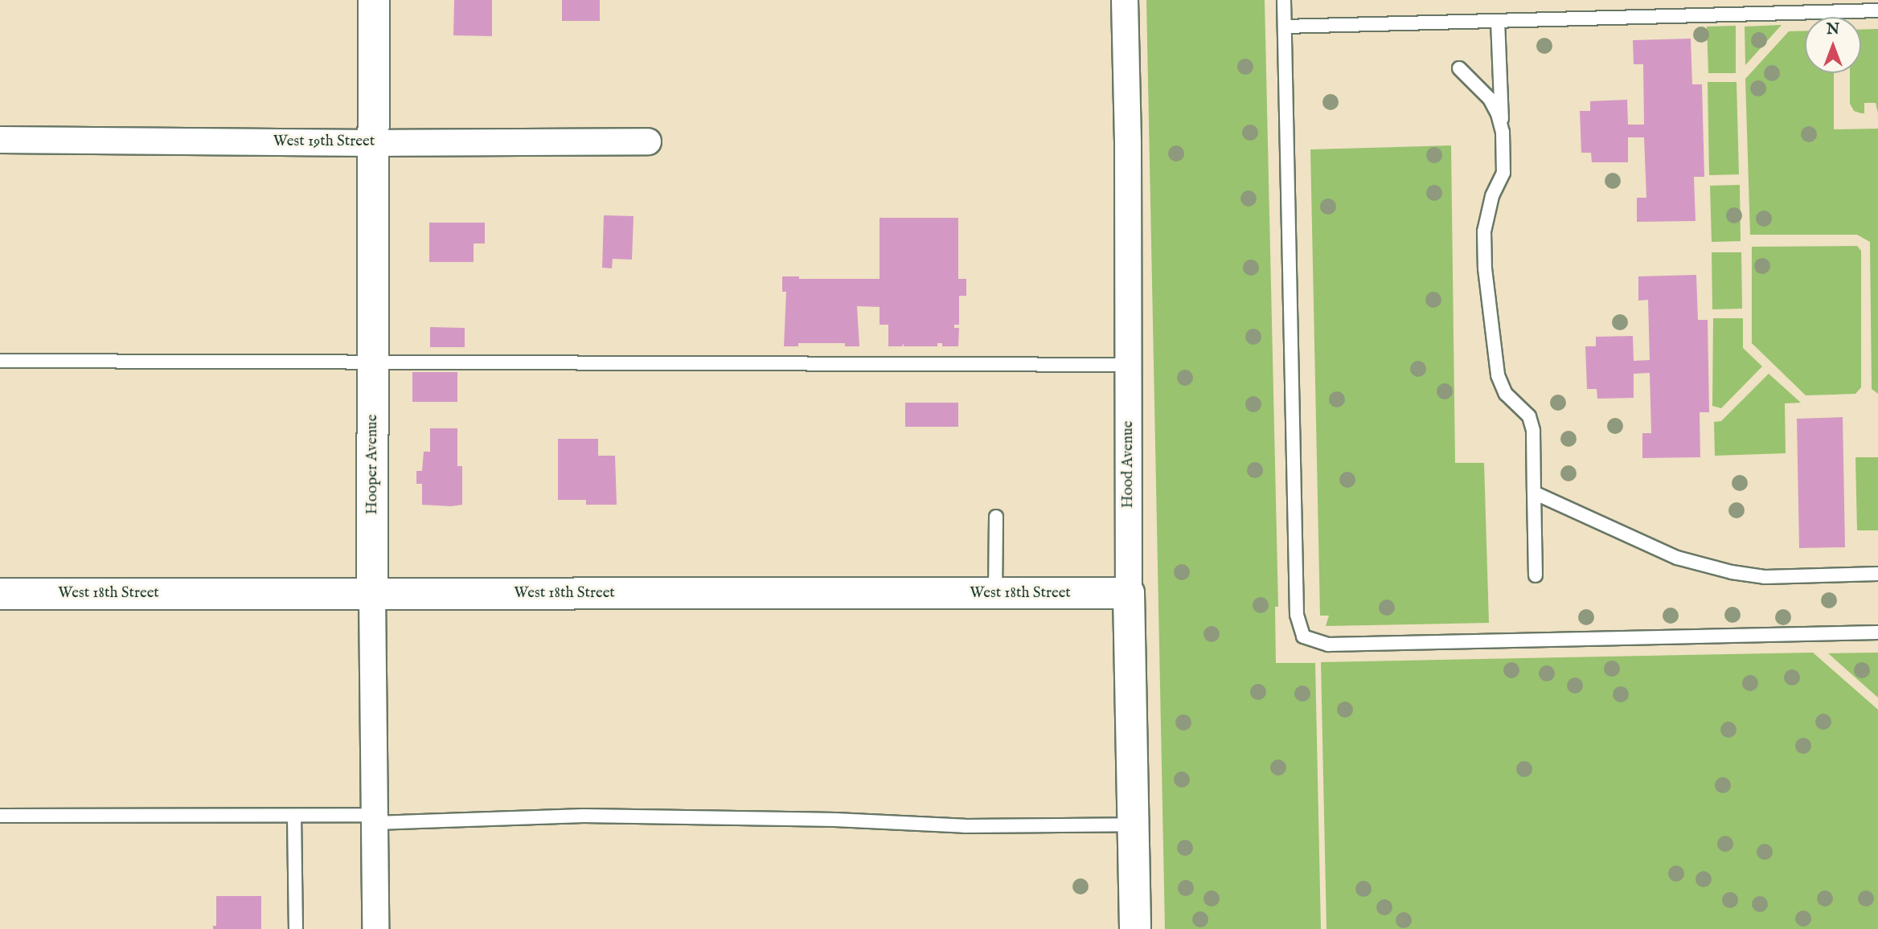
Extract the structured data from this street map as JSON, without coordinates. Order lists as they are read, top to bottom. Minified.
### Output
{"streets":{"street":["West 19th Street","Hooper Avenue","Hood Avenue","West 18th Street"]},"crossings":[["West 19th Street","Hooper Avenue"],["Hooper Avenue","West 18th Street"],["Hood Avenue","West 18th Street"]],"north":"top"}
